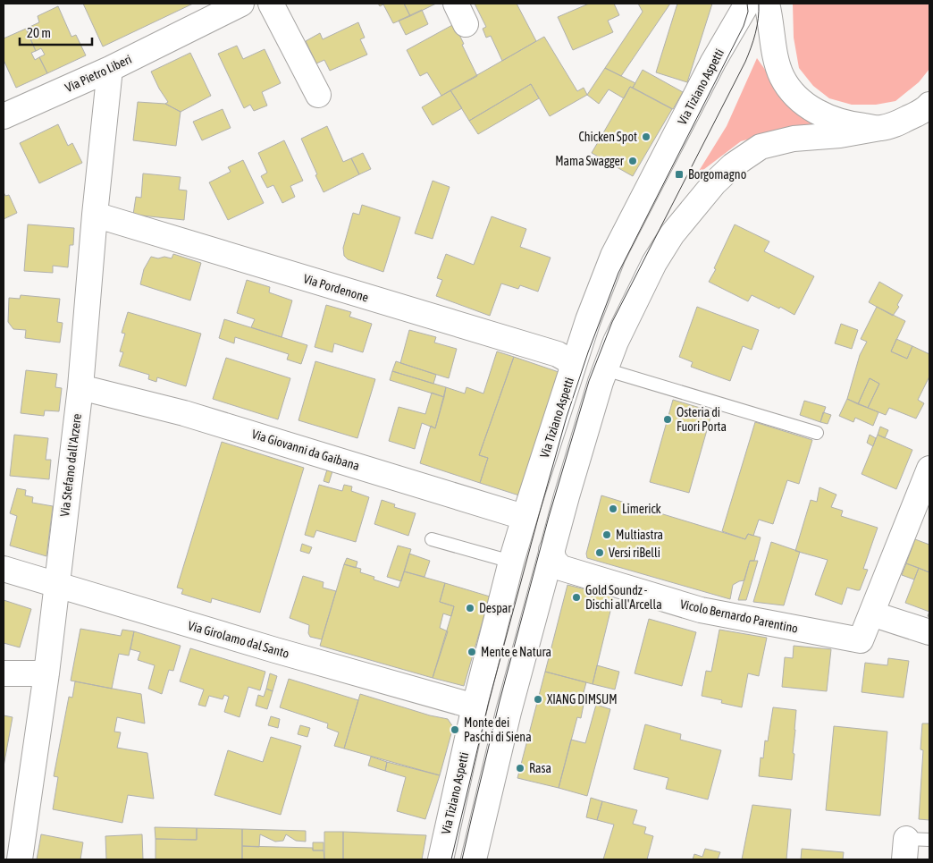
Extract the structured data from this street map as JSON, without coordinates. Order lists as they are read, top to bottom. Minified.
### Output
{"streets":{"street":["Via Pietro Liberi","Via Tiziano Aspetti","Via Pordenone","Via Giovanni da Gaibana","Via Stefano dall'Arzere","Vicolo Bernardo Parentino","Via Girolamo dal Santo"]},"crossings":[["Via Pietro Liberi","Via Stefano dall'Arzere"],["Via Tiziano Aspetti","Via Pordenone"],["Via Tiziano Aspetti","Via Giovanni da Gaibana"],["Via Tiziano Aspetti","Via Girolamo dal Santo"],["Via Pordenone","Via Stefano dall'Arzere"],["Via Giovanni da Gaibana","Via Stefano dall'Arzere"],["Via Stefano dall'Arzere","Via Girolamo dal Santo"]],"places":{"other":["Chicken Spot","Mama Swagger","Osteria di Fuori Porta","Limerick","Multiastra","Versi riBelli","Gold Soundz - Dischi all'Arcella","Despar","Mente e Natura","XIANG DIMSUM","Monte dei Paschi di Siena","Rasa"],"transit":["Borgomagno"]},"scale_bar":"20 m"}
